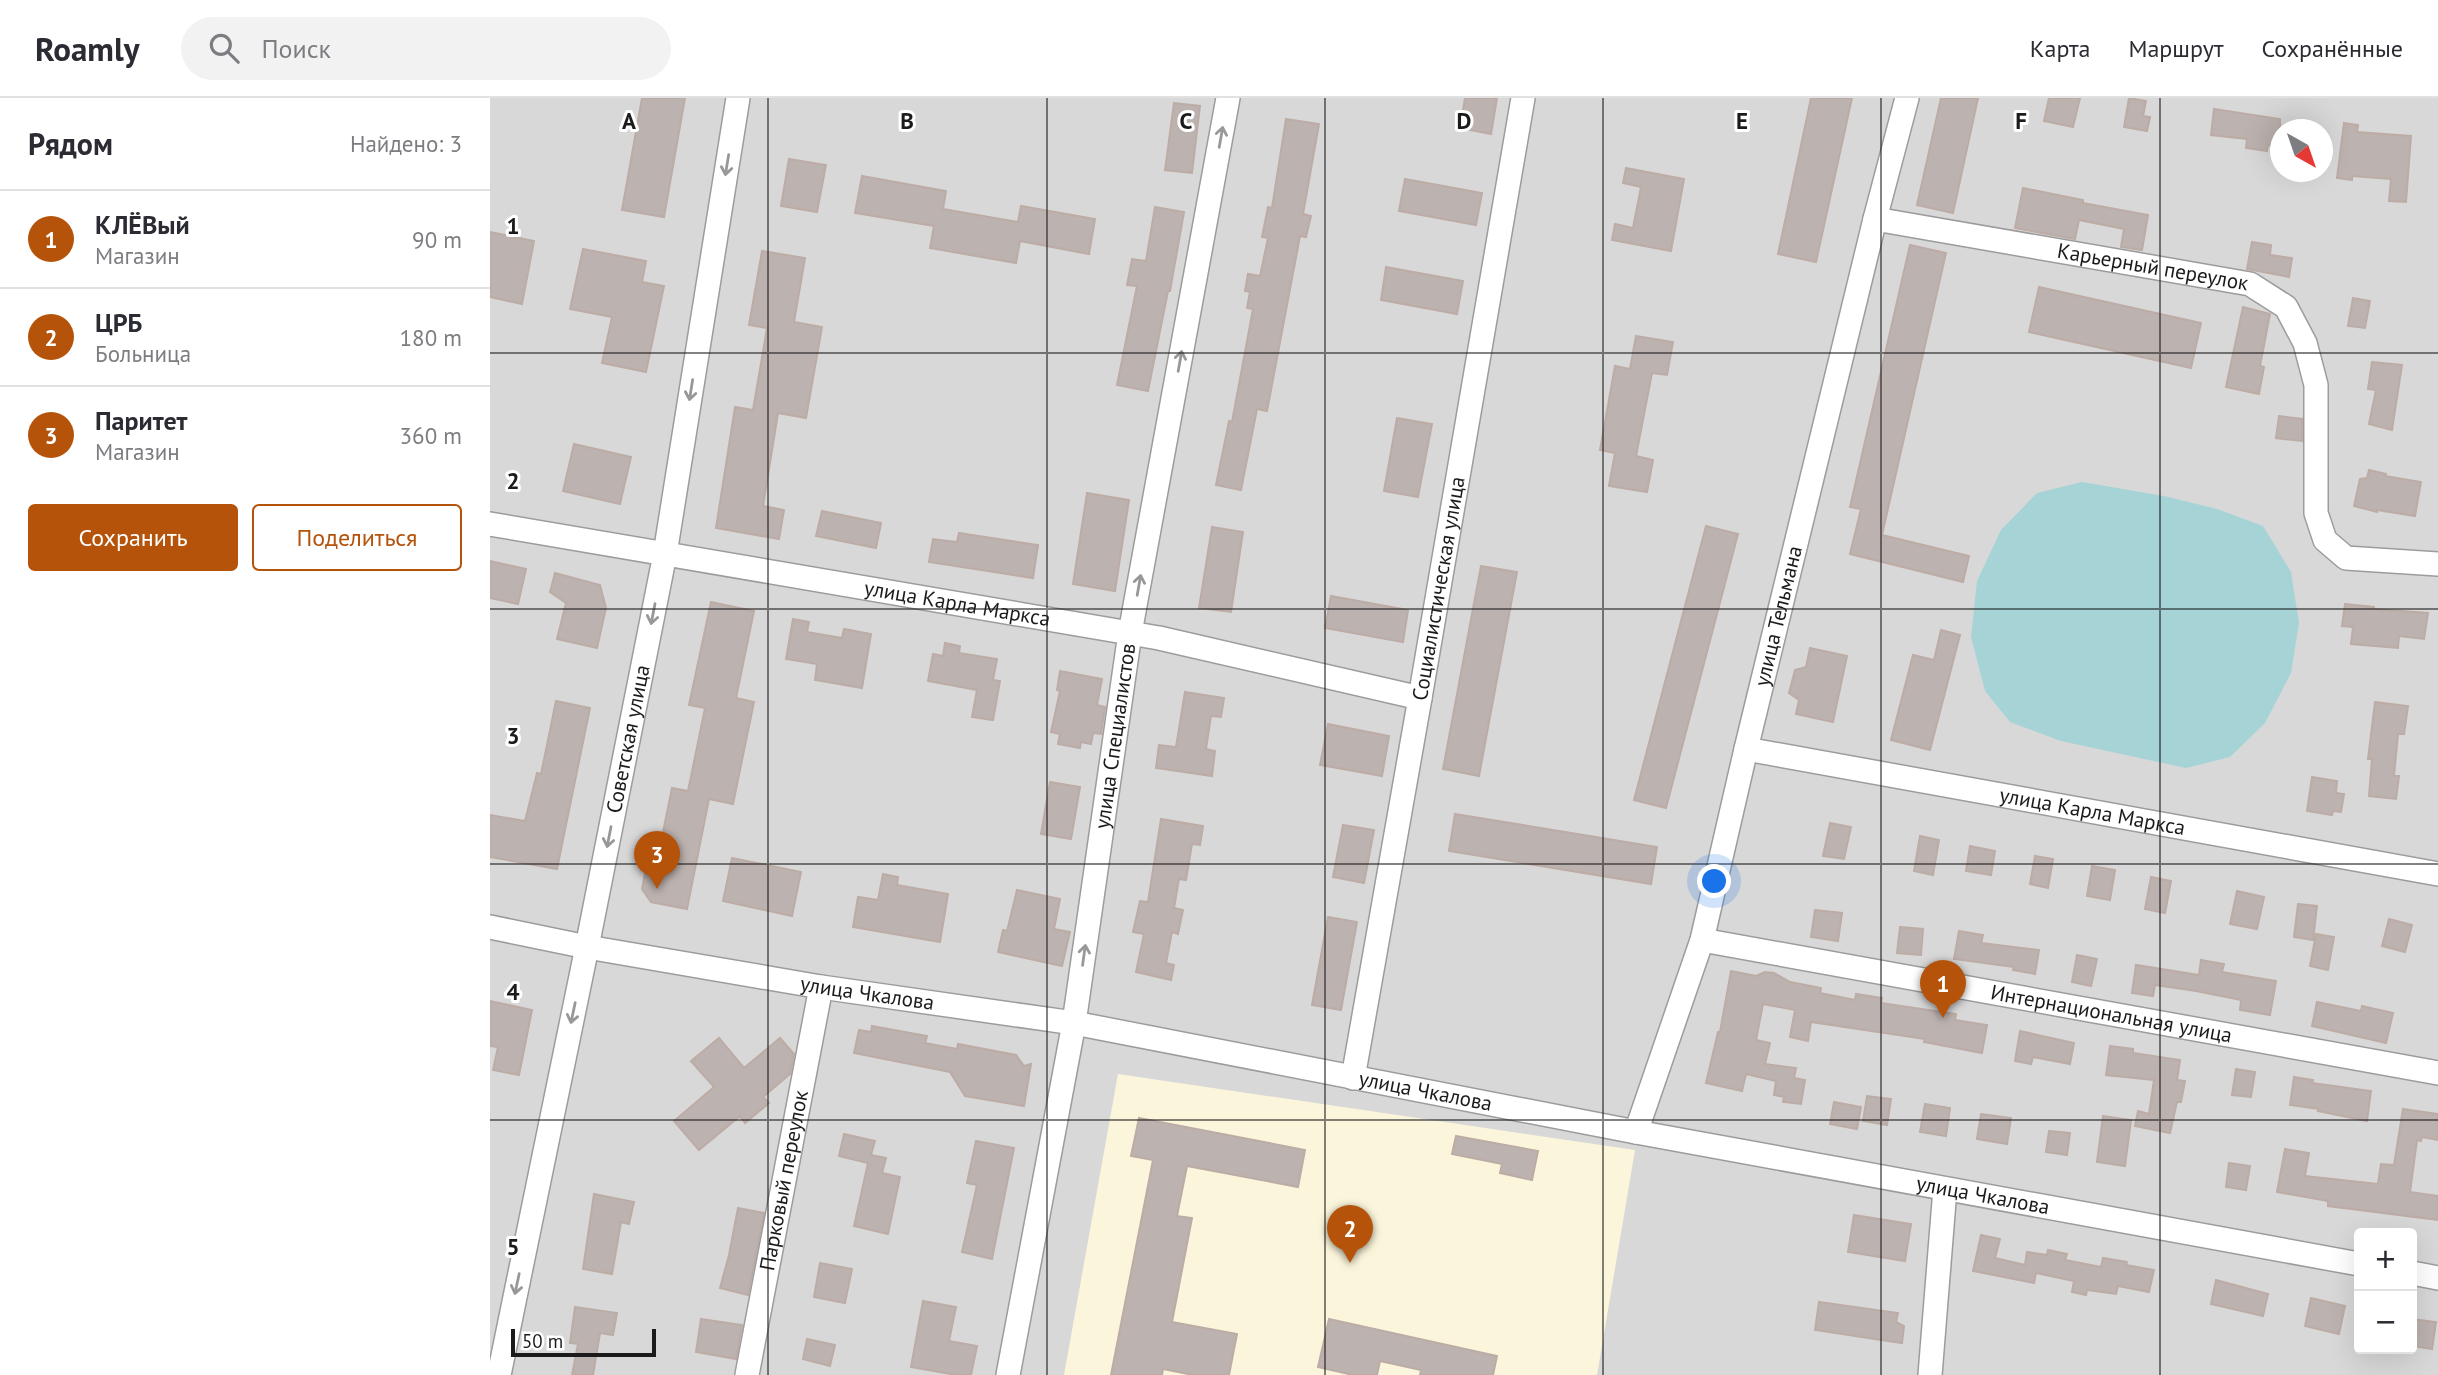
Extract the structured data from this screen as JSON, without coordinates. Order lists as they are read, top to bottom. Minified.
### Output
{"streets":{"street":["Карьерный переулок","Социалистическая улица","улица Карла Маркса","улица Тельмана","улица Специалистов","Советская улица","улица Чкалова","Интернациональная улица","Парковый переулок"]},"crossings":[["Карьерный переулок","улица Тельмана"],["Социалистическая улица","улица Карла Маркса"],["Социалистическая улица","улица Чкалова"],["улица Карла Маркса","улица Тельмана"],["улица Карла Маркса","улица Специалистов"],["улица Карла Маркса","Советская улица"],["улица Тельмана","улица Чкалова"],["улица Тельмана","Интернациональная улица"],["улица Специалистов","улица Чкалова"],["Советская улица","улица Чкалова"],["улица Чкалова","Парковый переулок"]],"one_way":["улица Специалистов","Советская улица"],"scale_bar":"50 m","north":"bottom right","page":{"header":"Roamly","search":"Поиск","nav":["Карта","Маршрут","Сохранённые"],"heading":["Рядом","Найдено: 3"],"list":[{"mark":"1","name":"КЛЁВый","note":"Магазин","value":"90 m"},{"mark":"2","name":"ЦРБ","note":"Больница","value":"180 m"},{"mark":"3","name":"Паритет","note":"Магазин","value":"360 m"}],"buttons":["Сохранить","Поделиться"],"pins":["3","1","2"],"map_buttons":["+","−"],"scale":"50 m"},"grid":{"columns":["A","B","C","D","E","F"],"rows":["1","2","3","4","5"]}}
